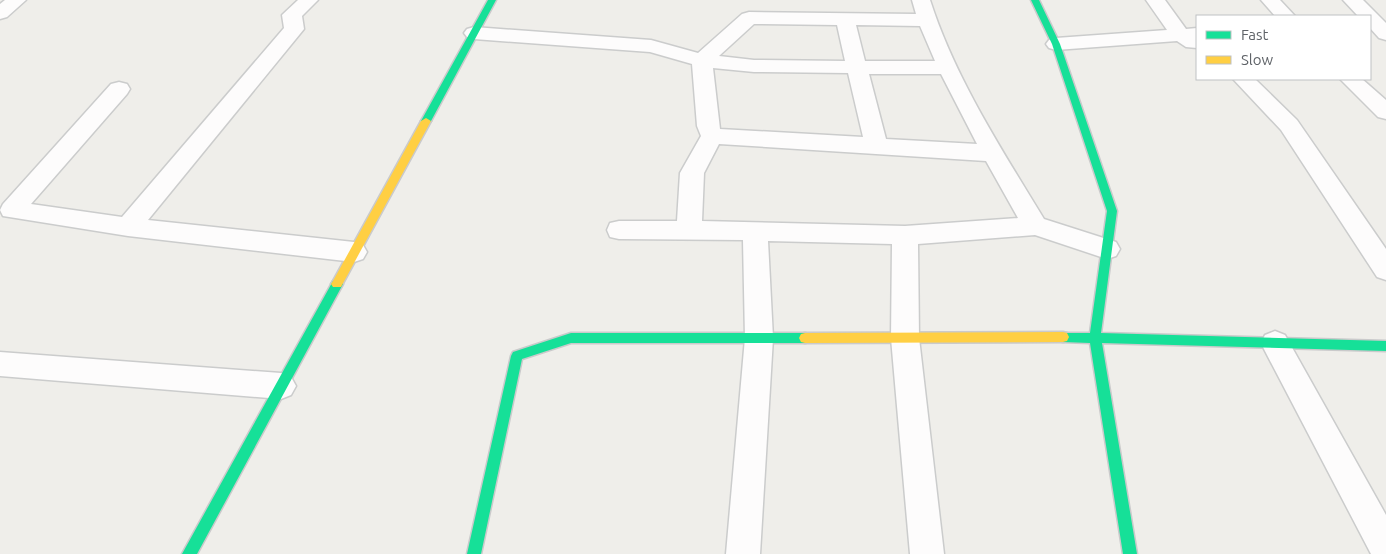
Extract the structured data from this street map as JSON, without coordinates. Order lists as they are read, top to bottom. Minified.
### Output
{"legend":["Fast","Slow"]}
